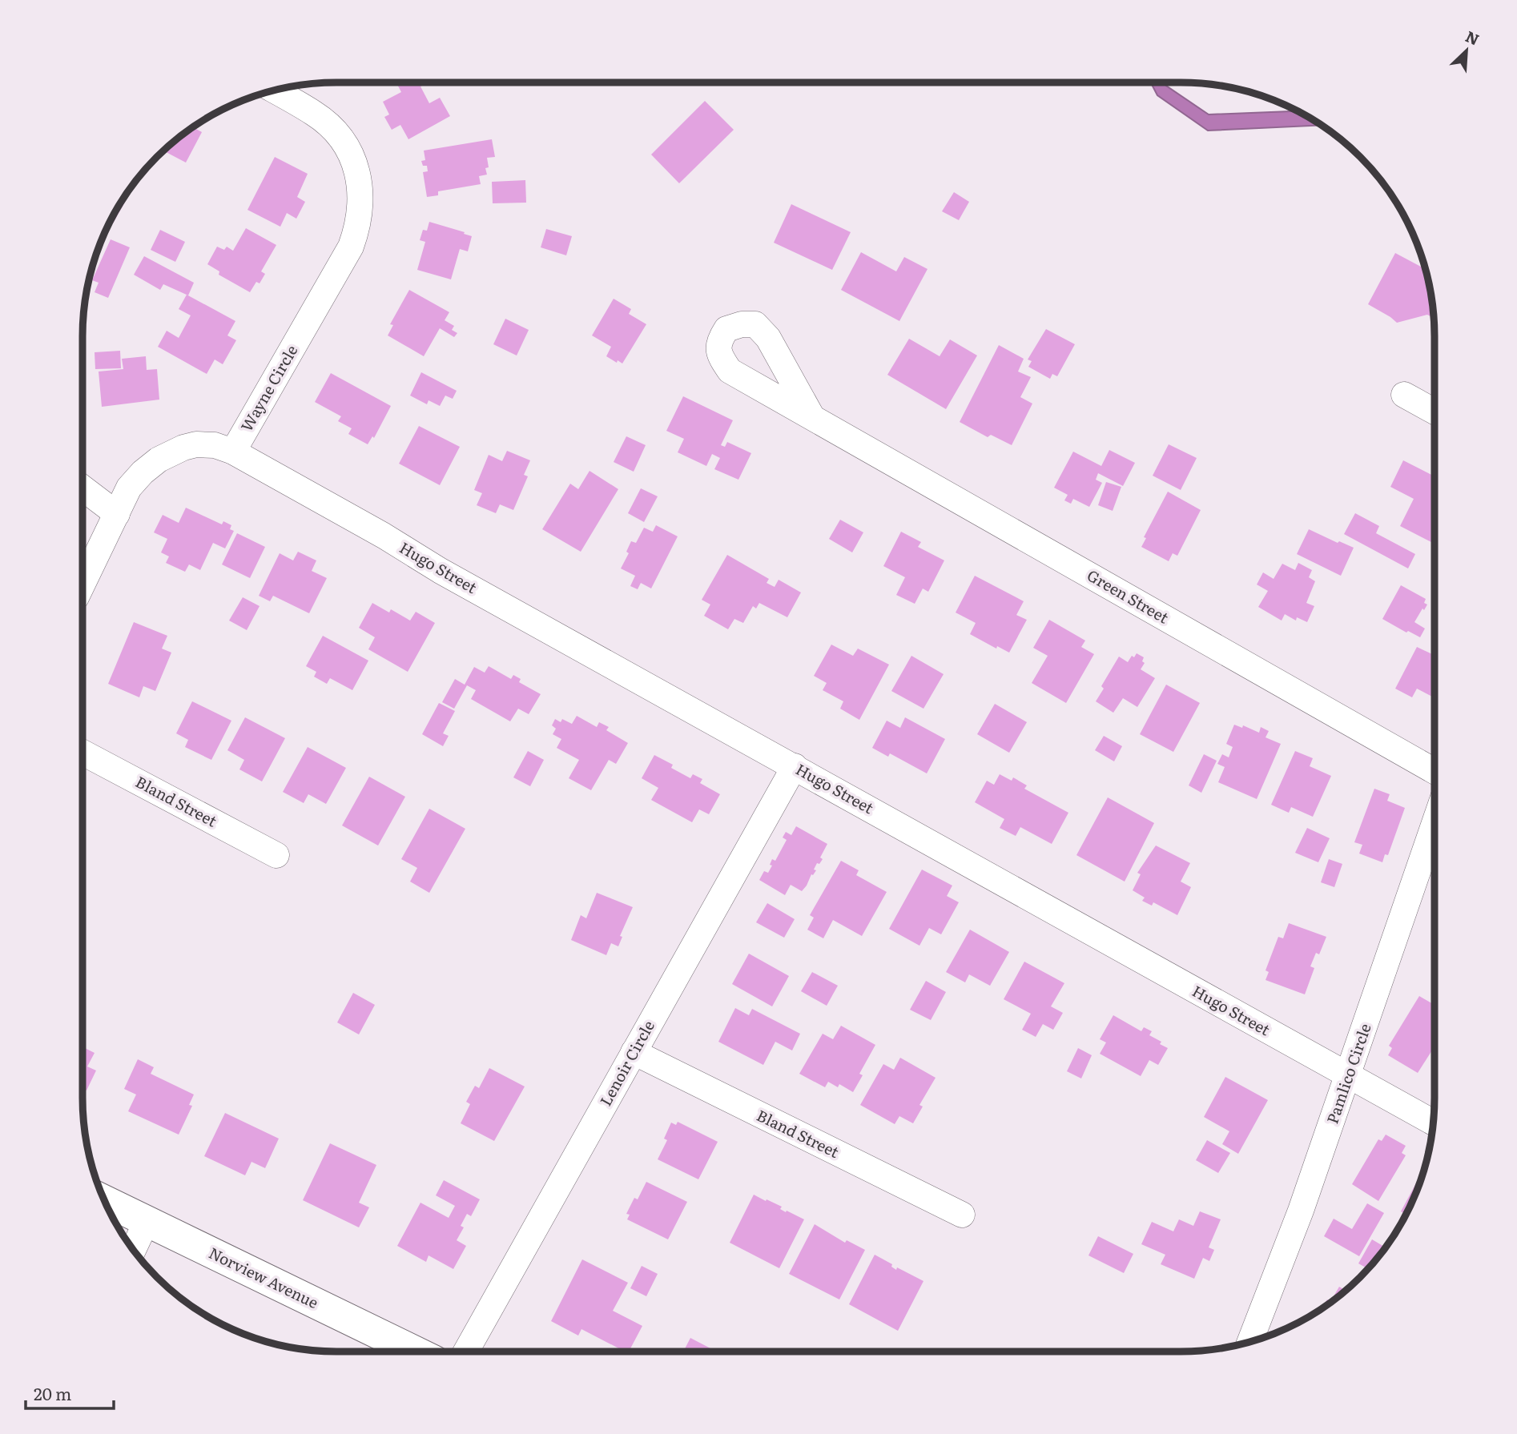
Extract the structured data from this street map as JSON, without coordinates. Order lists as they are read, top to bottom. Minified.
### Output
{"streets":{"street":["Wayne Circle","Hugo Street","Green Street","Bland Street","Lenoir Circle","Pamlico Circle","Norview Avenue"]},"crossings":[["Wayne Circle","Hugo Street"],["Hugo Street","Lenoir Circle"],["Hugo Street","Pamlico Circle"],["Bland Street","Lenoir Circle"]],"scale_bar":"20 m","north":"top right"}
